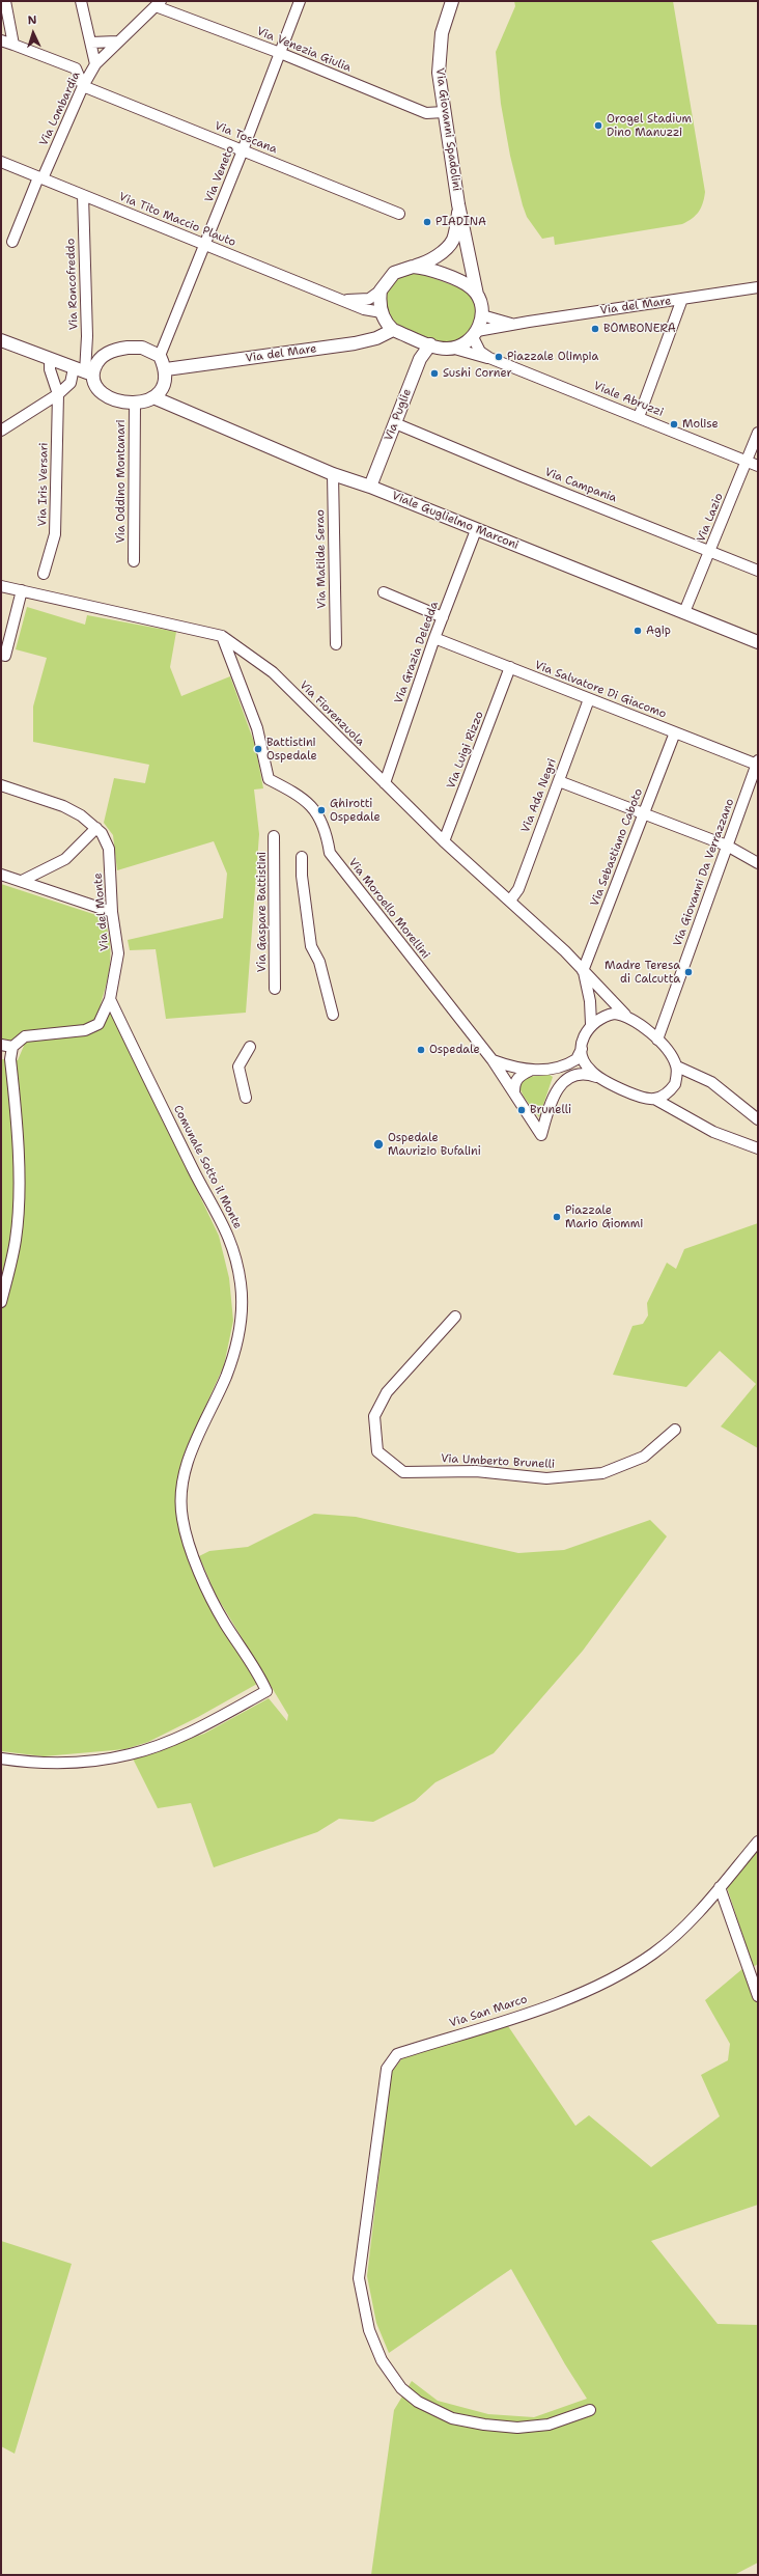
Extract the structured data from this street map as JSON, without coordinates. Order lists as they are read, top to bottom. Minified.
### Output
{"streets":{"main road":["Via Giovanni Spadolini","Via del Mare","Via Puglie","Viale Guglielmo Marconi"],"street":["Via Venezia Giulia","Via Lombardia","Via Toscana","Via Veneto","Via Tito Maccio Plauto","Via Roncofreddo","Viale Abruzzi","Via Oddino Montanari","Via Iris Versari","Via Campania","Via Lazio","Via Matilde Serao","Via Grazia Deledda","Via Salvatore Di Giacomo","Via Fiorenzuola","Via Luigi Rizzo","Via Ada Negri","Via Sebastiano Caboto","Via Giovanni Da Verrazzano","Via Moroello Morellini","Via del Monte","Via Gaspare Battistini","Comunale Sotto il Monte","Via Umberto Brunelli","Via San Marco"]},"crossings":[["Via Venezia Giulia","Via Lombardia"],["Via Venezia Giulia","Via Giovanni Spadolini"],["Via Venezia Giulia","Via Veneto"],["Via Lombardia","Via Toscana"],["Via Lombardia","Via Tito Maccio Plauto"],["Via Giovanni Spadolini","Via Tito Maccio Plauto"],["Via Giovanni Spadolini","Via del Mare"],["Via Giovanni Spadolini","Viale Abruzzi"],["Via Giovanni Spadolini","Via Puglie"],["Via Toscana","Via Veneto"],["Via Veneto","Via Tito Maccio Plauto"],["Via Veneto","Via Roncofreddo"],["Via Veneto","Via del Mare"],["Via Veneto","Via Oddino Montanari"],["Via Veneto","Viale Guglielmo Marconi"],["Via Tito Maccio Plauto","Via Roncofreddo"],["Via Tito Maccio Plauto","Via del Mare"],["Via Tito Maccio Plauto","Viale Abruzzi"],["Via Tito Maccio Plauto","Via Puglie"],["Via Roncofreddo","Via del Mare"],["Via Roncofreddo","Via Oddino Montanari"],["Via Roncofreddo","Viale Guglielmo Marconi"],["Via del Mare","Viale Abruzzi"],["Via del Mare","Via Puglie"],["Via del Mare","Via Oddino Montanari"],["Via del Mare","Viale Guglielmo Marconi"],["Viale Abruzzi","Via Puglie"],["Viale Abruzzi","Via Lazio"],["Via Puglie","Via Campania"],["Via Puglie","Viale Guglielmo Marconi"],["Via Oddino Montanari","Viale Guglielmo Marconi"],["Via Campania","Via Lazio"],["Via Lazio","Viale Guglielmo Marconi"],["Viale Guglielmo Marconi","Via Matilde Serao"],["Viale Guglielmo Marconi","Via Grazia Deledda"],["Via Grazia Deledda","Via Salvatore Di Giacomo"],["Via Grazia Deledda","Via Fiorenzuola"],["Via Salvatore Di Giacomo","Via Luigi Rizzo"],["Via Salvatore Di Giacomo","Via Ada Negri"],["Via Salvatore Di Giacomo","Via Sebastiano Caboto"],["Via Salvatore Di Giacomo","Via Giovanni Da Verrazzano"],["Via Fiorenzuola","Via Luigi Rizzo"],["Via Fiorenzuola","Via Ada Negri"],["Via Fiorenzuola","Via Sebastiano Caboto"],["Via Fiorenzuola","Via Giovanni Da Verrazzano"],["Via Fiorenzuola","Via Moroello Morellini"],["Via del Monte","Comunale Sotto il Monte"]],"places":["Orogel Stadium Dino Manuzzi","PIADINA","BOMBONERA","Piazzale Olimpia","Sushi Corner","Molise","Agip","Battistini Ospedale","Ghirotti Ospedale","Madre Teresa di Calcutta","Ospedale","Brunelli","Ospedale Maurizio Bufalini","Piazzale Mario Giommi"],"north":"top"}
